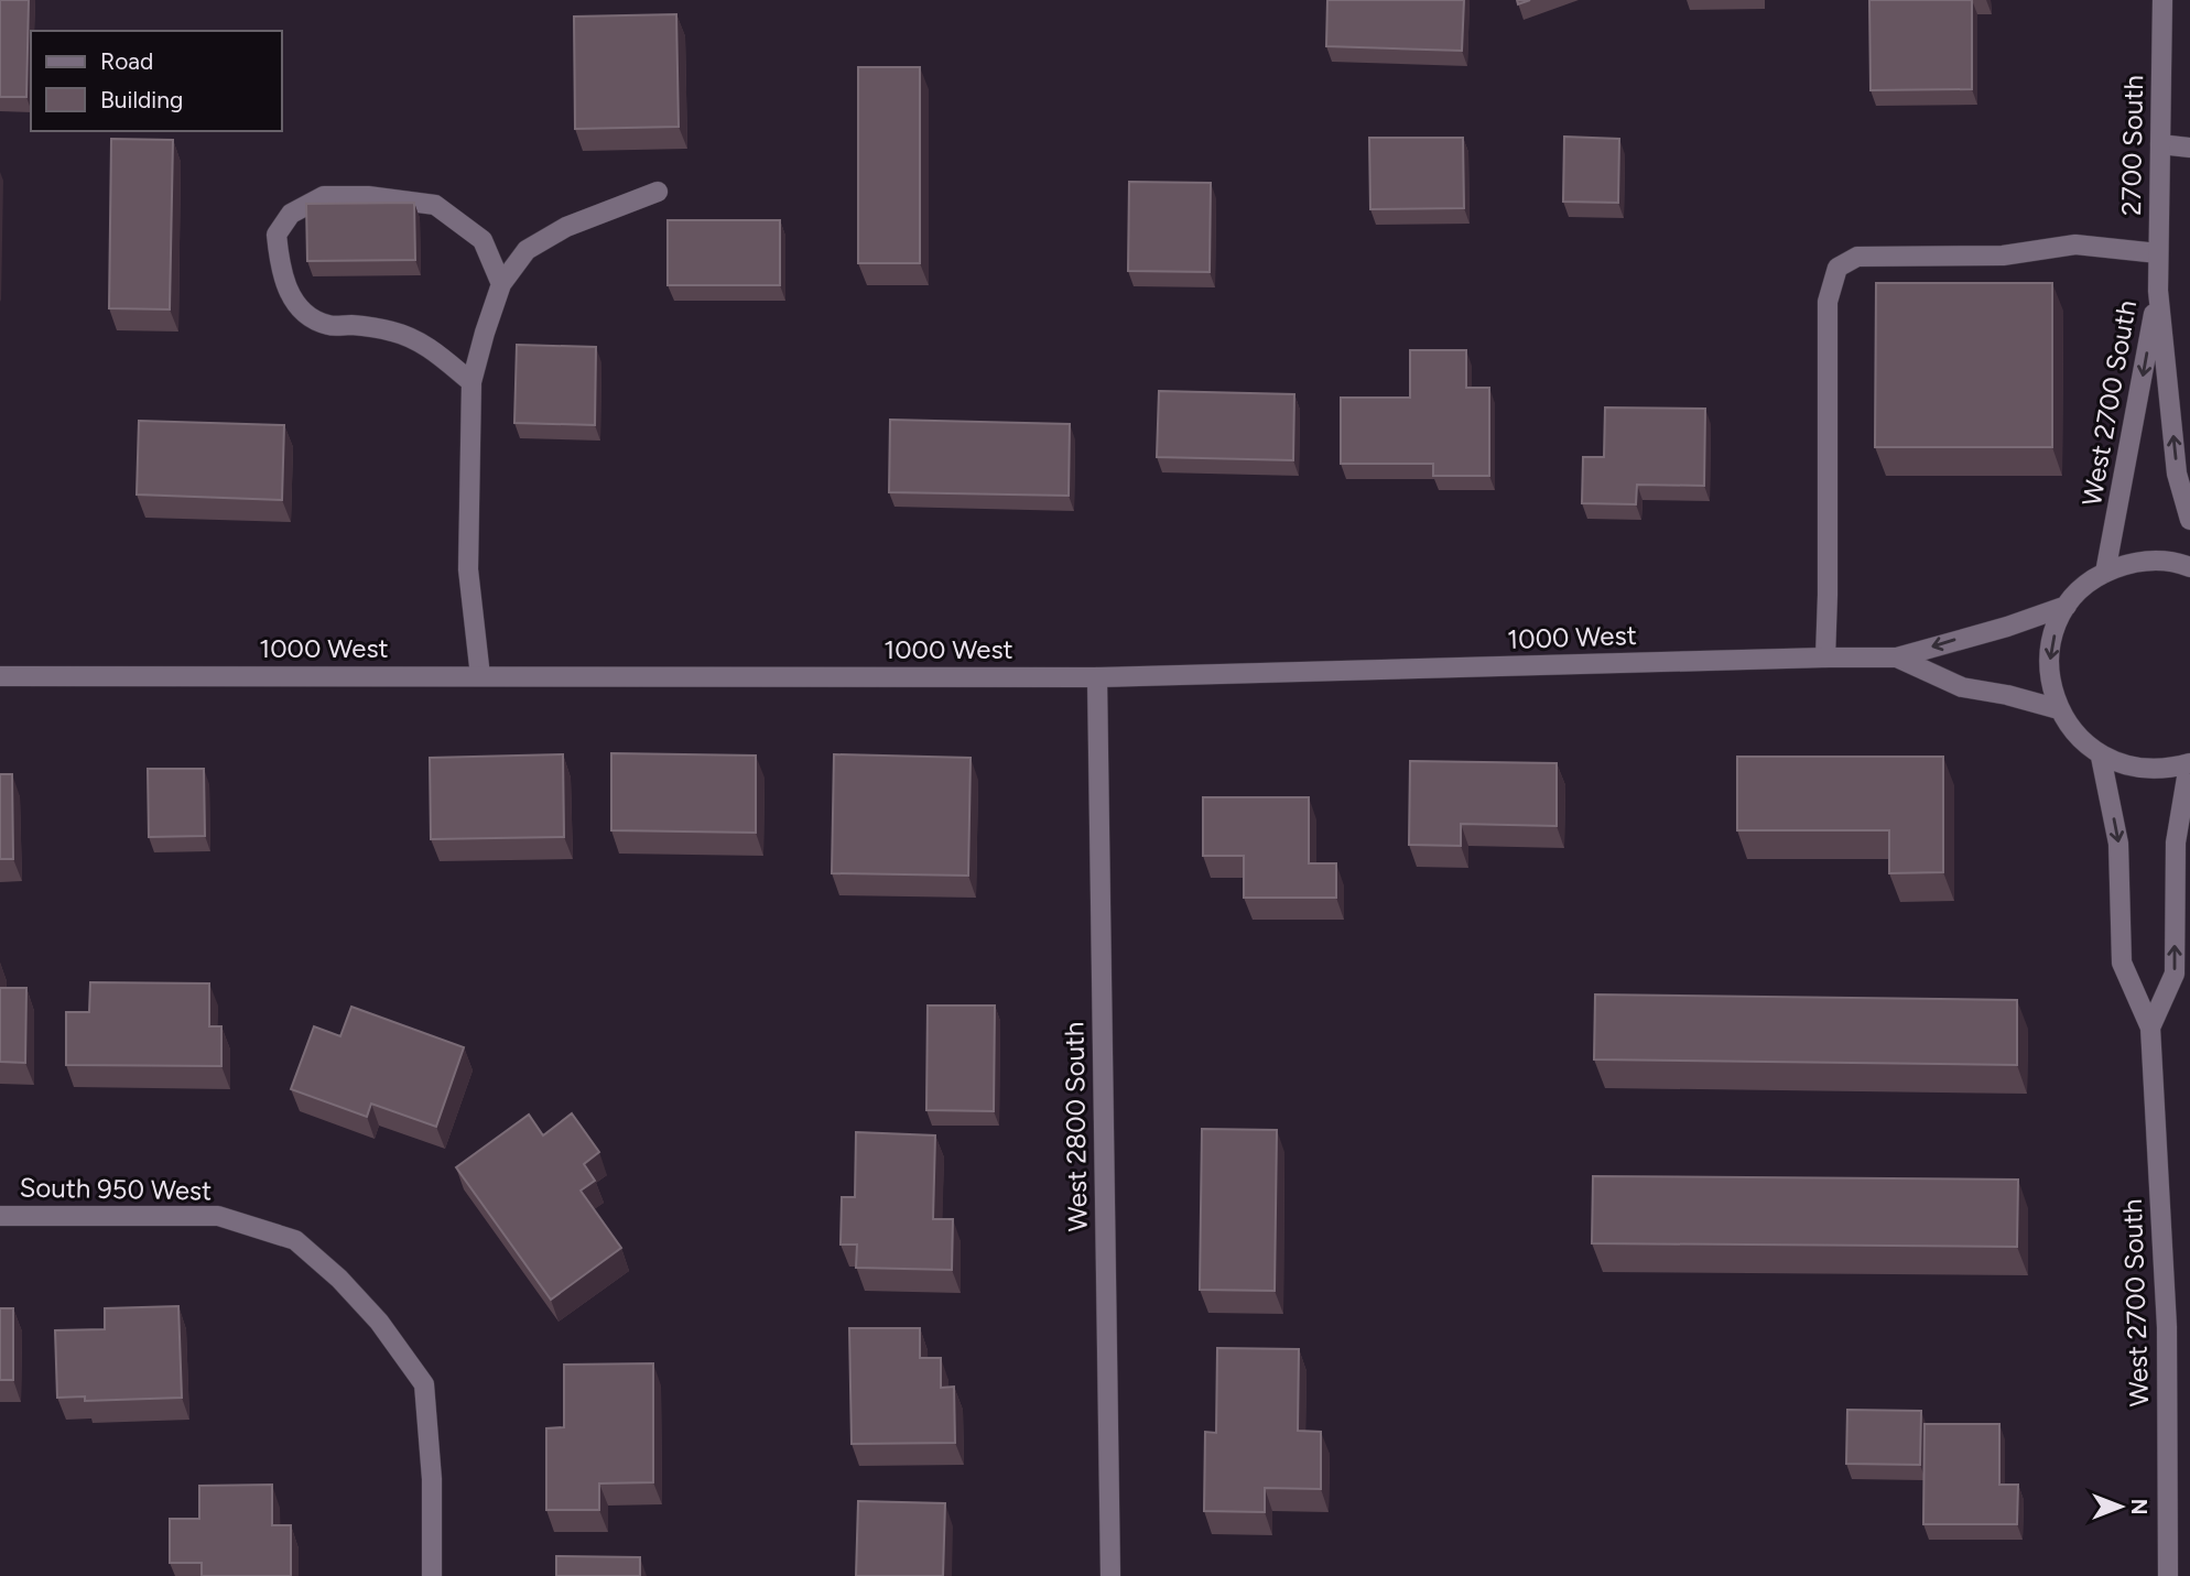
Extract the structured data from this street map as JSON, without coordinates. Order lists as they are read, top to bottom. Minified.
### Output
{"streets":{"main road":["2700 South","West 2700 South","1000 West","West 2800 South","South 950 West"]},"crossings":[["2700 South","West 2700 South"],["1000 West","West 2800 South"]],"legend":["Road","Building"],"north":"right"}
